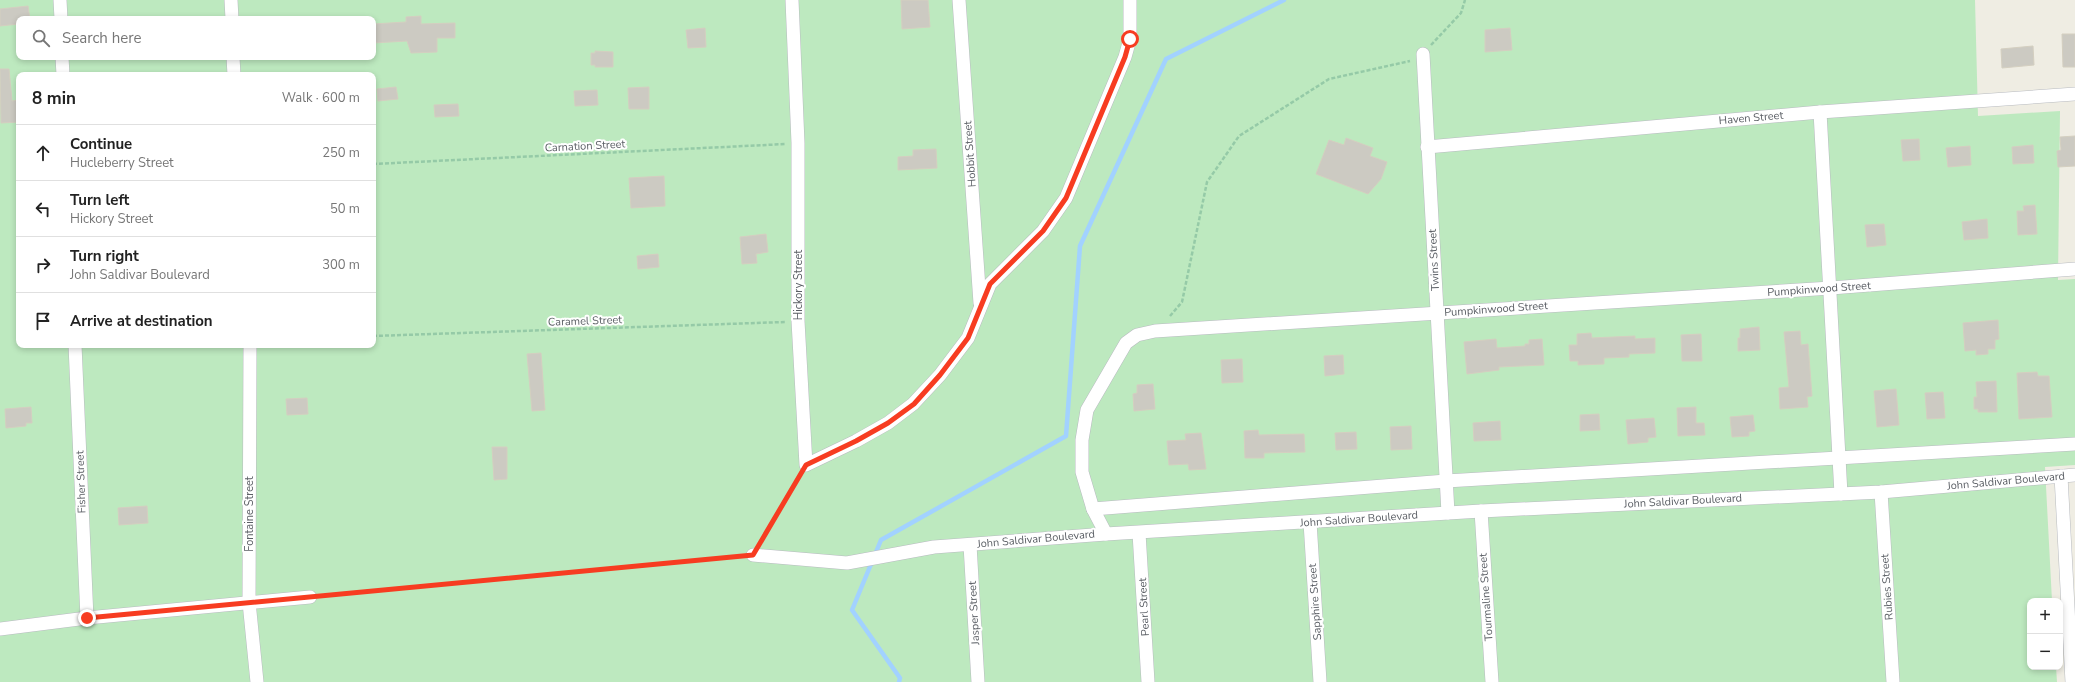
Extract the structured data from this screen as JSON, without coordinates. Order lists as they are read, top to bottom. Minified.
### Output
{"streets":{"street":["Haven Street","Hobbit Street","Twins Street","Hickory Street","Pumpkinwood Street","John Saldivar Boulevard","Fisher Street","Fontaine Street","Rubies Street","Tourmaline Street","Sapphire Street","Pearl Street","Jasper Street"],"path":["Carnation Street","Caramel Street"]},"crossings":[["Haven Street","Twins Street"],["Carnation Street","Hickory Street"],["Twins Street","Pumpkinwood Street"],["Twins Street","John Saldivar Boulevard"],["Hickory Street","Caramel Street"],["Pumpkinwood Street","John Saldivar Boulevard"],["John Saldivar Boulevard","Rubies Street"],["John Saldivar Boulevard","Tourmaline Street"],["John Saldivar Boulevard","Sapphire Street"],["John Saldivar Boulevard","Pearl Street"],["John Saldivar Boulevard","Jasper Street"]],"page":{"search":"Search here","heading":["8 min","Walk · 600 m"],"list":[["Continue","Hucleberry Street","250 m"],["Turn left","Hickory Street","50 m"],["Turn right","John Saldivar Boulevard","300 m"],"Arrive at destination"],"map_buttons":["+","−"]}}
